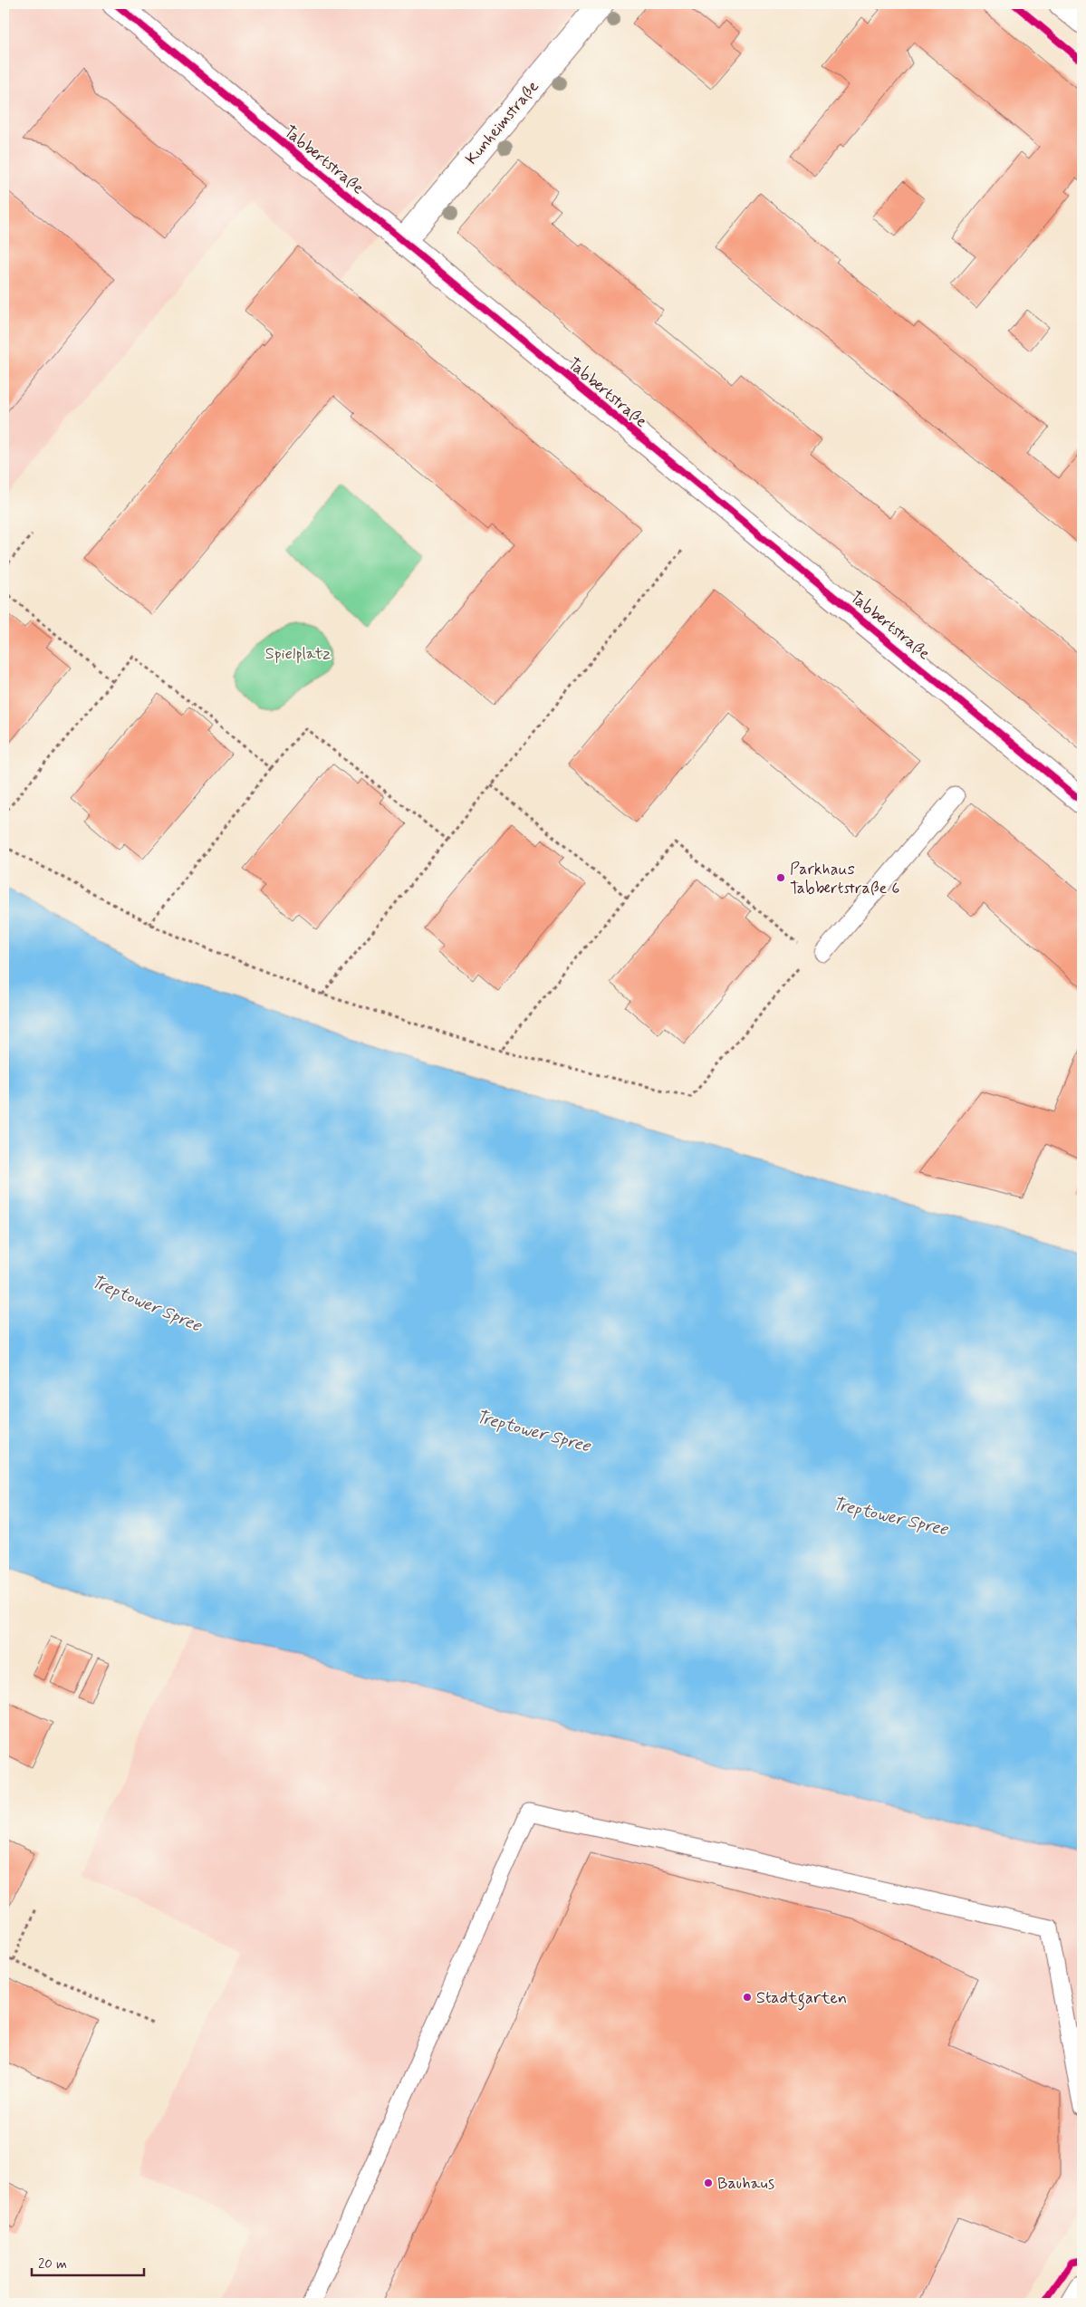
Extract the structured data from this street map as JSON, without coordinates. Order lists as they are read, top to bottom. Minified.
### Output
{"streets":{"street":["Kunheimstraße","Tabbertstraße"]},"crossings":[["Kunheimstraße","Tabbertstraße"]],"water":["Treptower Spree"],"parks":["Spielplatz"],"places":["Parkhaus Tabbertstraße 6","Stadtgarten","Bauhaus"],"scale_bar":"20 m"}
